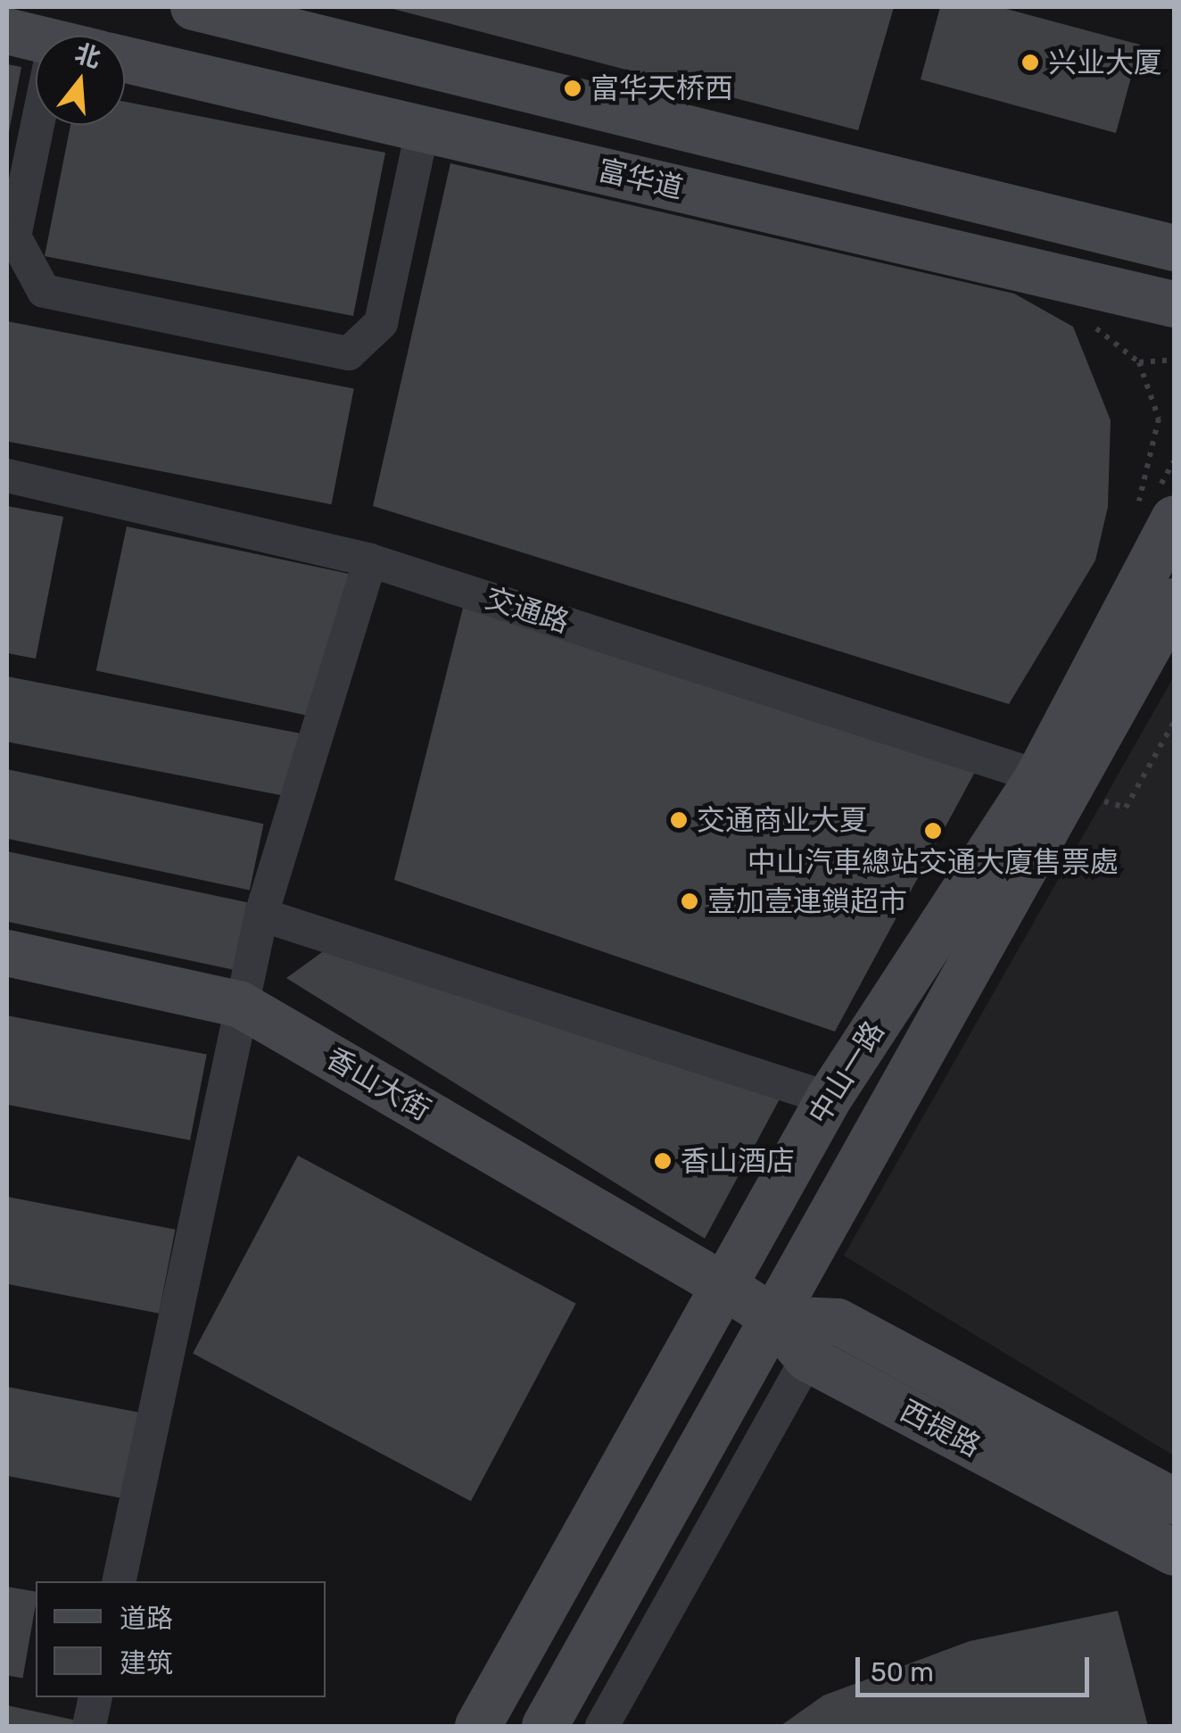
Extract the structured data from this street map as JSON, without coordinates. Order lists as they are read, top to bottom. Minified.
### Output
{"streets":{"main road":["富华道","中山一路","香山大街","西提路"],"street":["交通路"]},"crossings":[["交通路","中山一路"],["中山一路","香山大街"],["中山一路","西提路"],["香山大街","西提路"]],"places":["兴业大厦","富华天桥西","交通商业大夏","中山汽車總站交通大廈售票處","壹加壹連鎖超市","香山酒店"],"legend":["道路","建筑"],"scale_bar":"50 m","north":"top"}
